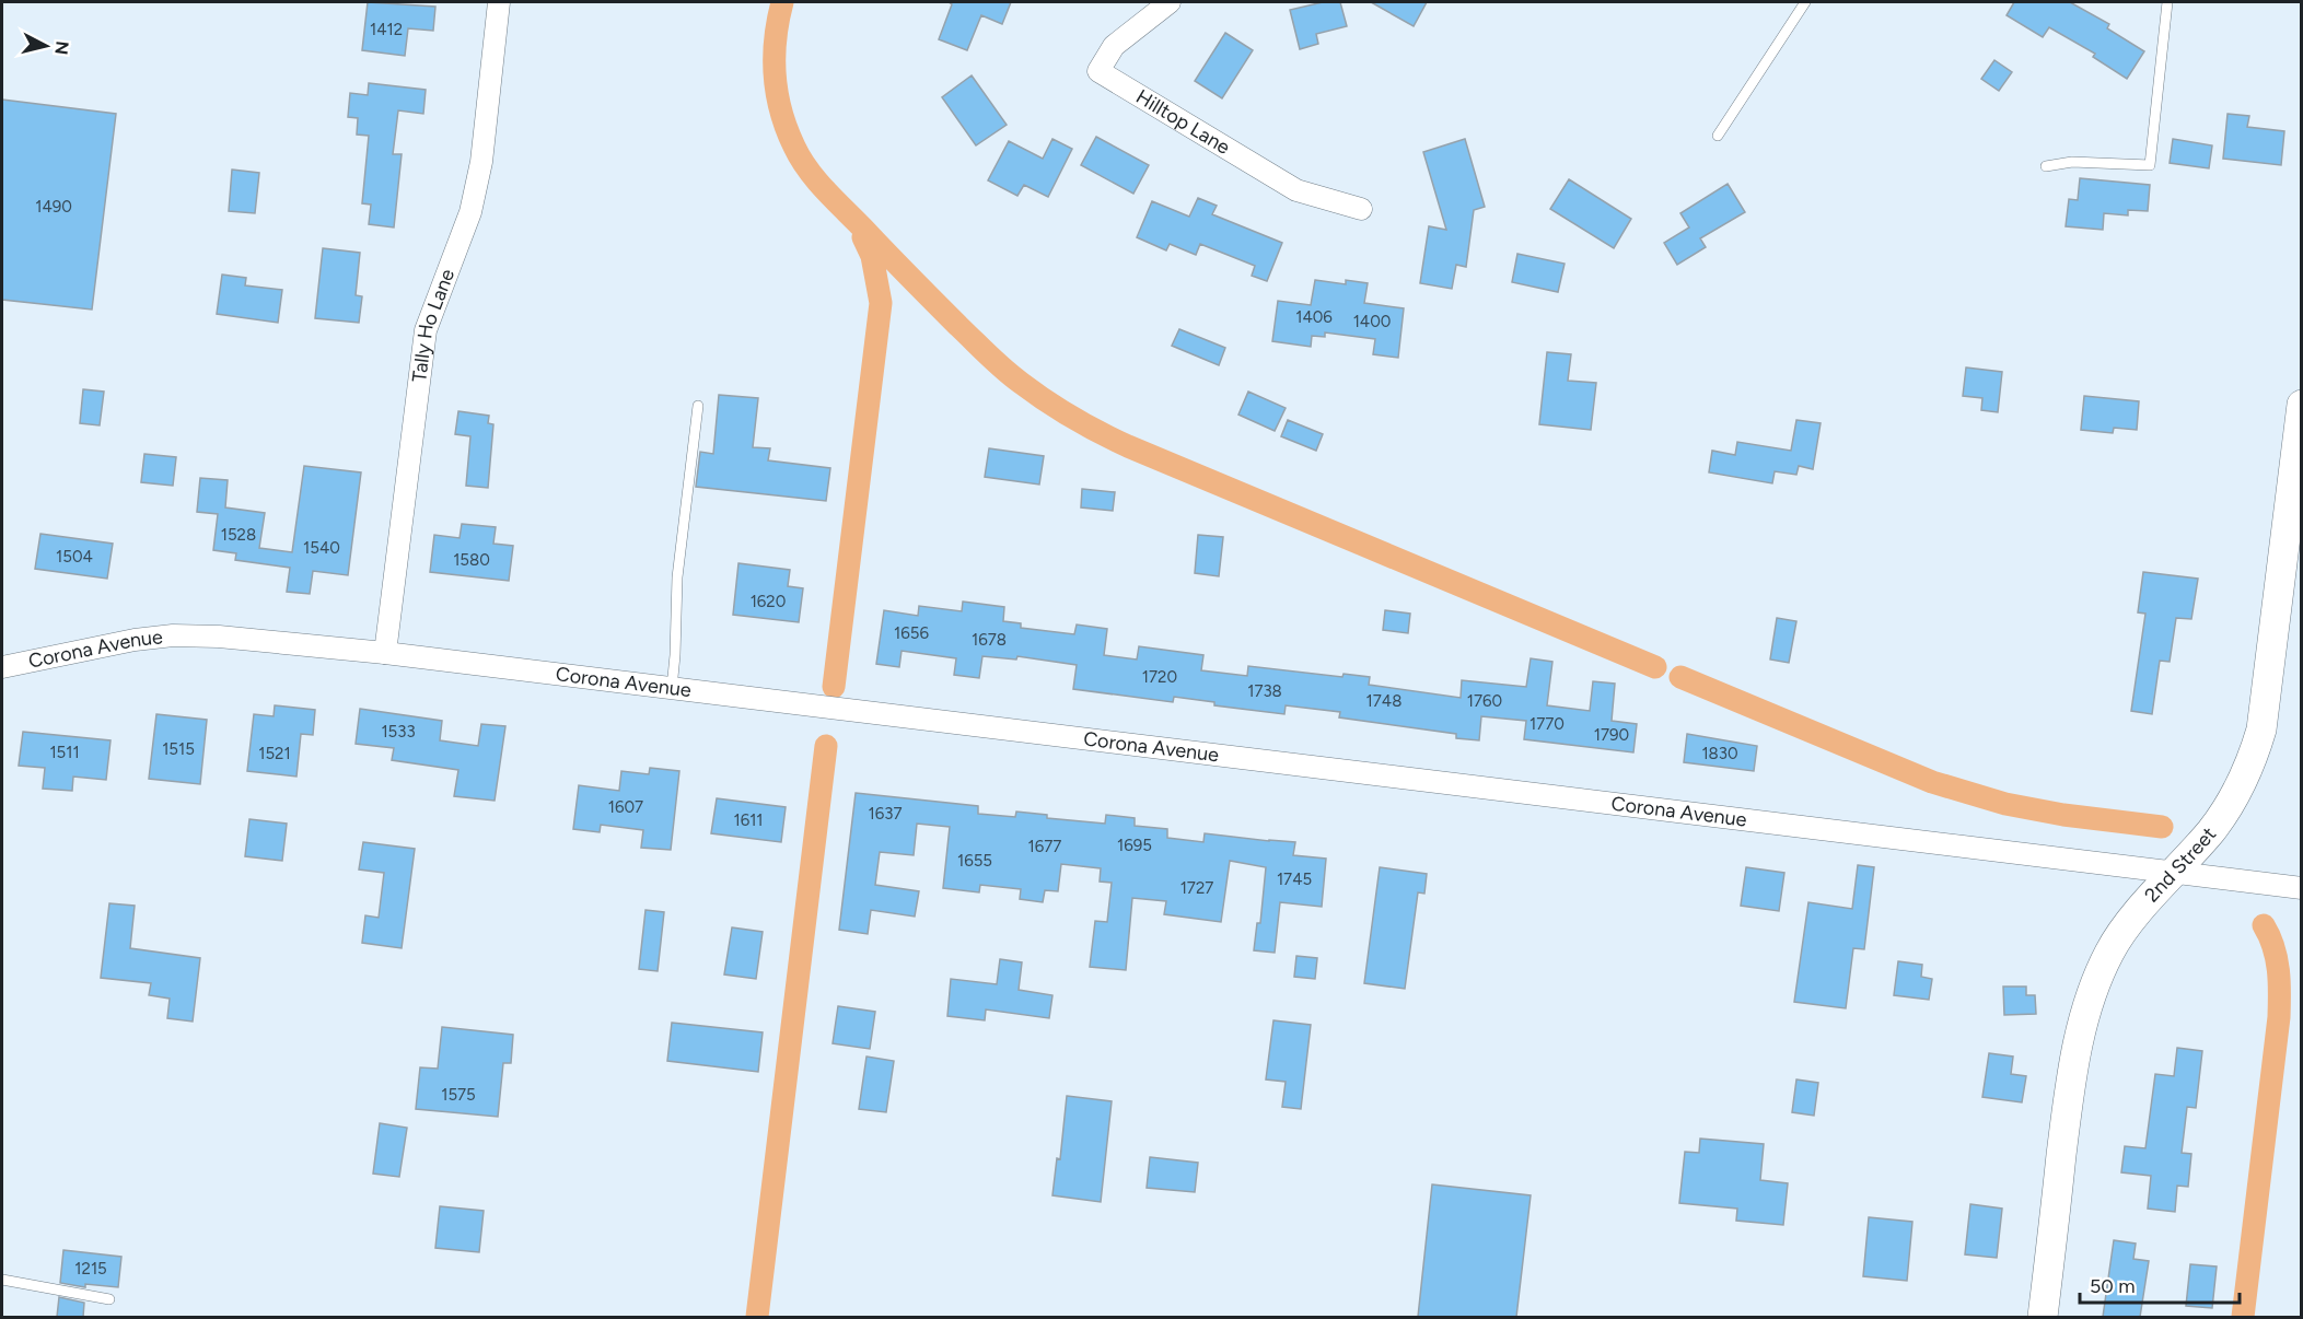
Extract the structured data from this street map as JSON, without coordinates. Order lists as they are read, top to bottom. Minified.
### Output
{"streets":{"street":["Hilltop Lane","Tally Ho Lane","Corona Avenue","2nd Street"]},"crossings":[["Tally Ho Lane","Corona Avenue"],["Corona Avenue","2nd Street"]],"house_numbers":["1412","1490","1406","1400","1528","1540","1504","1580","1620","1656","1678","1720","1738","1748","1760","1770","1533","1790","1515","1511","1521","1830","1607","1637","1611","1695","1677","1655","1745","1727","1575","1215"],"scale_bar":"50 m","north":"right"}
